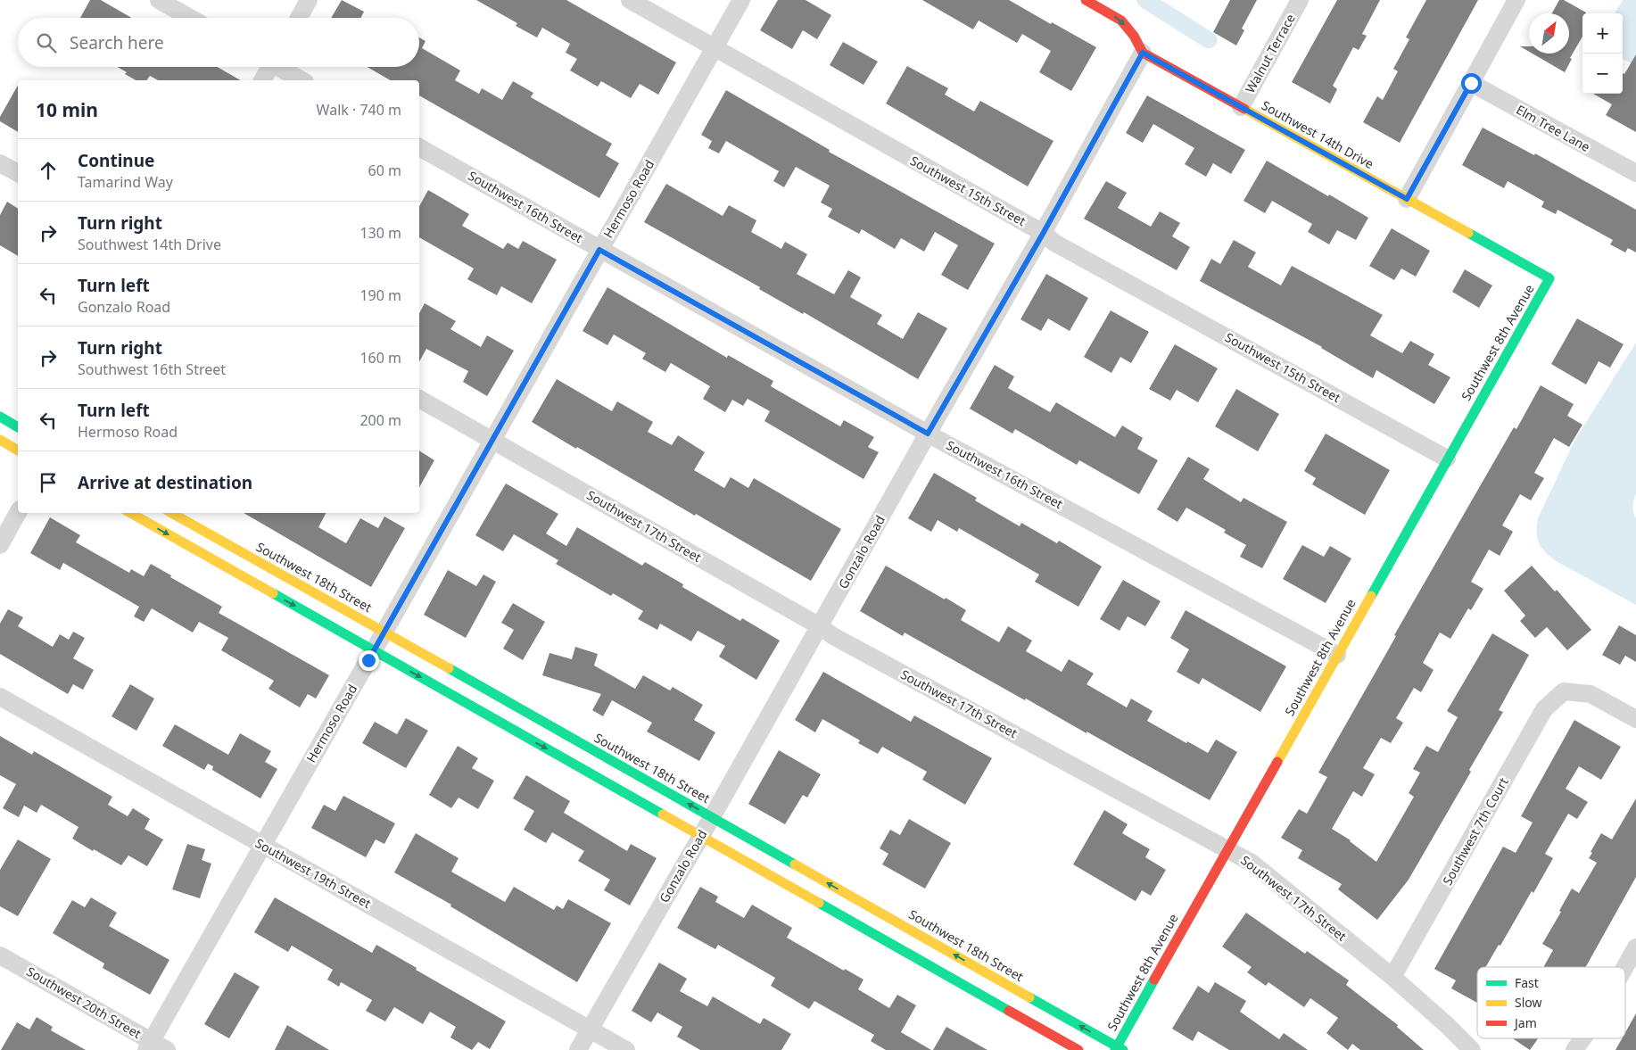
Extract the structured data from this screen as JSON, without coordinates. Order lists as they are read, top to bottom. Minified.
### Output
{"streets":{"main road":["Southwest 14th Drive","Southwest 8th Avenue","Southwest 18th Street"],"street":["Walnut Terrace","Elm Tree Lane","Southwest 15th Street","Hermoso Road","Southwest 16th Street","Southwest 17th Street","Gonzalo Road","Southwest 7th Court","Southwest 19th Street","Southwest 20th Street"]},"crossings":[["Walnut Terrace","Southwest 14th Drive"],["Southwest 14th Drive","Southwest 8th Avenue"],["Southwest 14th Drive","Gonzalo Road"],["Southwest 15th Street","Hermoso Road"],["Southwest 15th Street","Southwest 8th Avenue"],["Southwest 15th Street","Gonzalo Road"],["Hermoso Road","Southwest 16th Street"],["Hermoso Road","Southwest 17th Street"],["Hermoso Road","Southwest 18th Street"],["Hermoso Road","Southwest 19th Street"],["Hermoso Road","Southwest 20th Street"],["Southwest 16th Street","Southwest 8th Avenue"],["Southwest 16th Street","Gonzalo Road"],["Southwest 8th Avenue","Southwest 17th Street"],["Southwest 8th Avenue","Southwest 18th Street"],["Southwest 17th Street","Gonzalo Road"],["Southwest 17th Street","Southwest 7th Court"],["Gonzalo Road","Southwest 18th Street"],["Gonzalo Road","Southwest 19th Street"]],"legend":["Fast","Slow","Jam"],"north":"top right","page":{"map_buttons":["+","−"],"search":"Search here","heading":["10 min","Walk · 740 m"],"list":[["Continue","Tamarind Way","60 m"],["Turn right","Southwest 14th Drive","130 m"],["Turn left","Gonzalo Road","190 m"],["Turn right","Southwest 16th Street","160 m"],["Turn left","Hermoso Road","200 m"],"Arrive at destination"]}}
